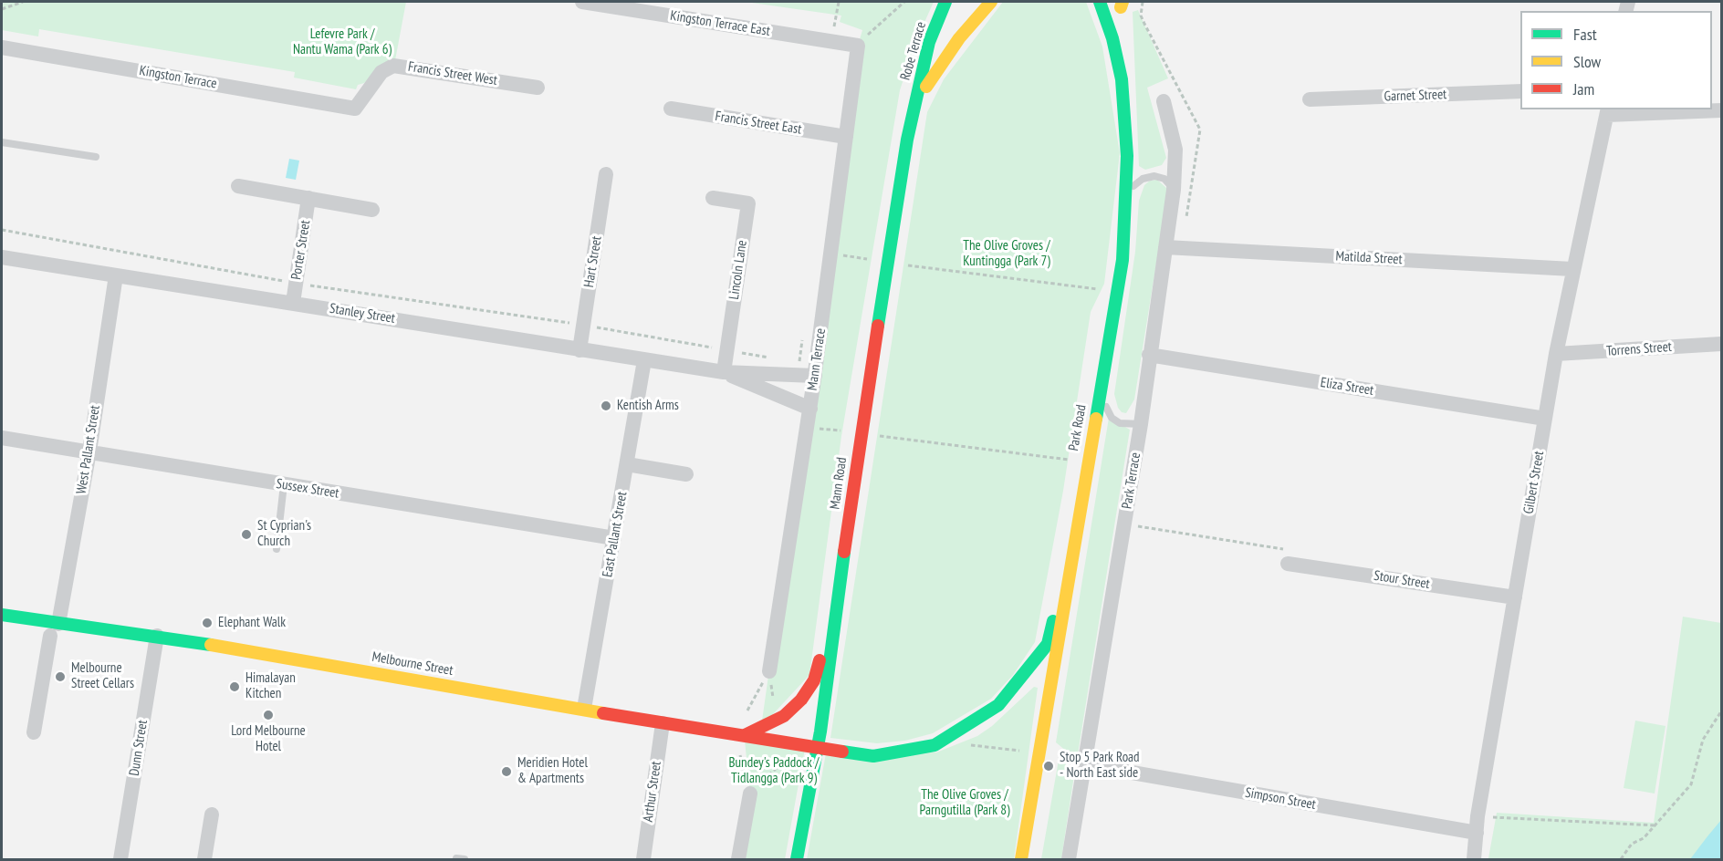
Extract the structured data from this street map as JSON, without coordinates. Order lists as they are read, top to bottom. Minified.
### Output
{"streets":{"main road":["Robe Terrace","Park Road","Mann Road","Melbourne Street"],"street":["Kingston Terrace East","Francis Street West","Kingston Terrace","Garnet Street","Francis Street East","Porter Street","Matilda Street","Hart Street","Lincoln Lane","Stanley Street","Torrens Street","Mann Terrace","Eliza Street","West Pallant Street","Park Terrace","Gilbert Street","Sussex Street","East Pallant Street","Stour Street","Dunn Street","Arthur Street","Simpson Street"]},"crossings":[["Kingston Terrace East","Mann Terrace"],["Robe Terrace","Mann Road"],["Francis Street West","Kingston Terrace"],["Francis Street East","Mann Terrace"],["Porter Street","Stanley Street"],["Matilda Street","Park Terrace"],["Matilda Street","Gilbert Street"],["Hart Street","Stanley Street"],["Lincoln Lane","Stanley Street"],["Stanley Street","Mann Terrace"],["Stanley Street","West Pallant Street"],["Stanley Street","East Pallant Street"],["Torrens Street","Gilbert Street"],["Eliza Street","Park Terrace"],["Eliza Street","Gilbert Street"],["Park Road","Melbourne Street"],["West Pallant Street","Sussex Street"],["West Pallant Street","Melbourne Street"],["Park Terrace","Simpson Street"],["Gilbert Street","Stour Street"],["Gilbert Street","Simpson Street"],["Mann Road","Melbourne Street"],["Sussex Street","East Pallant Street"],["East Pallant Street","Melbourne Street"],["Melbourne Street","Dunn Street"],["Melbourne Street","Arthur Street"]],"parks":["Lefevre Park / Nantu Wama (Park 6)","The Olive Groves / Kuntingga (Park 7)","Bundey's Paddock / Tidlangga (Park 9)","The Olive Groves / Parngutilla (Park 8)"],"places":["Kentish Arms","St Cyprian's Church","Elephant Walk","Melbourne Street Cellars","Himalayan Kitchen","Lord Melbourne Hotel","Stop 5 Park Road - North East side","Meridien Hotel & Apartments"],"legend":["Fast","Slow","Jam"]}
